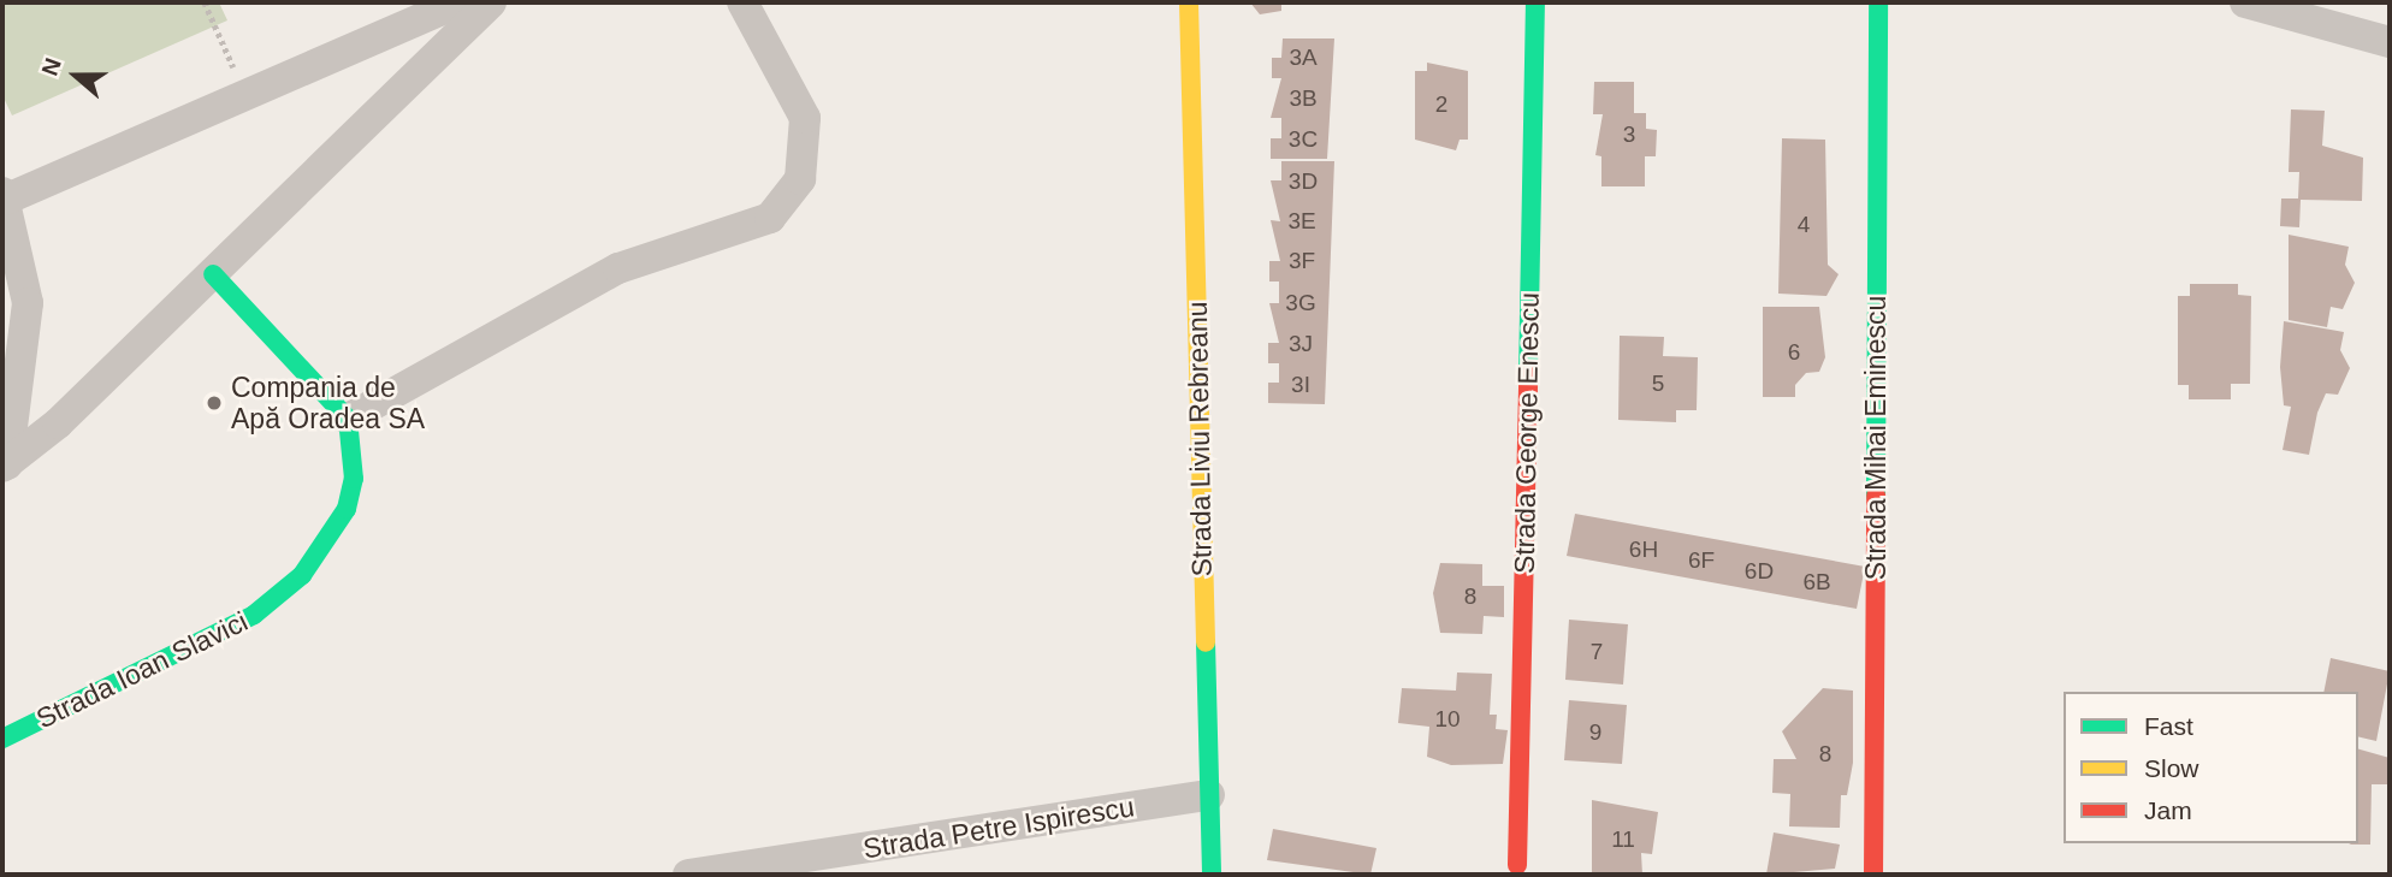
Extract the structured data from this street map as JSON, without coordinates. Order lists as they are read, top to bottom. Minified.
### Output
{"streets":{"street":["Strada George Enescu","Strada Mihai Eminescu","Strada Liviu Rebreanu","Strada Ioan Slavici","Strada Petre Ispirescu"]},"crossings":[["Strada Liviu Rebreanu","Strada Petre Ispirescu"]],"places":["Compania de Apă Oradea SA"],"house_numbers":["3A","3B","2","3","3C","3D","3E","4","3F","3G","3J","6","5","3I","6H","6F","6D","6B","8","7","10","9","8","11"],"legend":["Fast","Slow","Jam"],"north":"left"}
